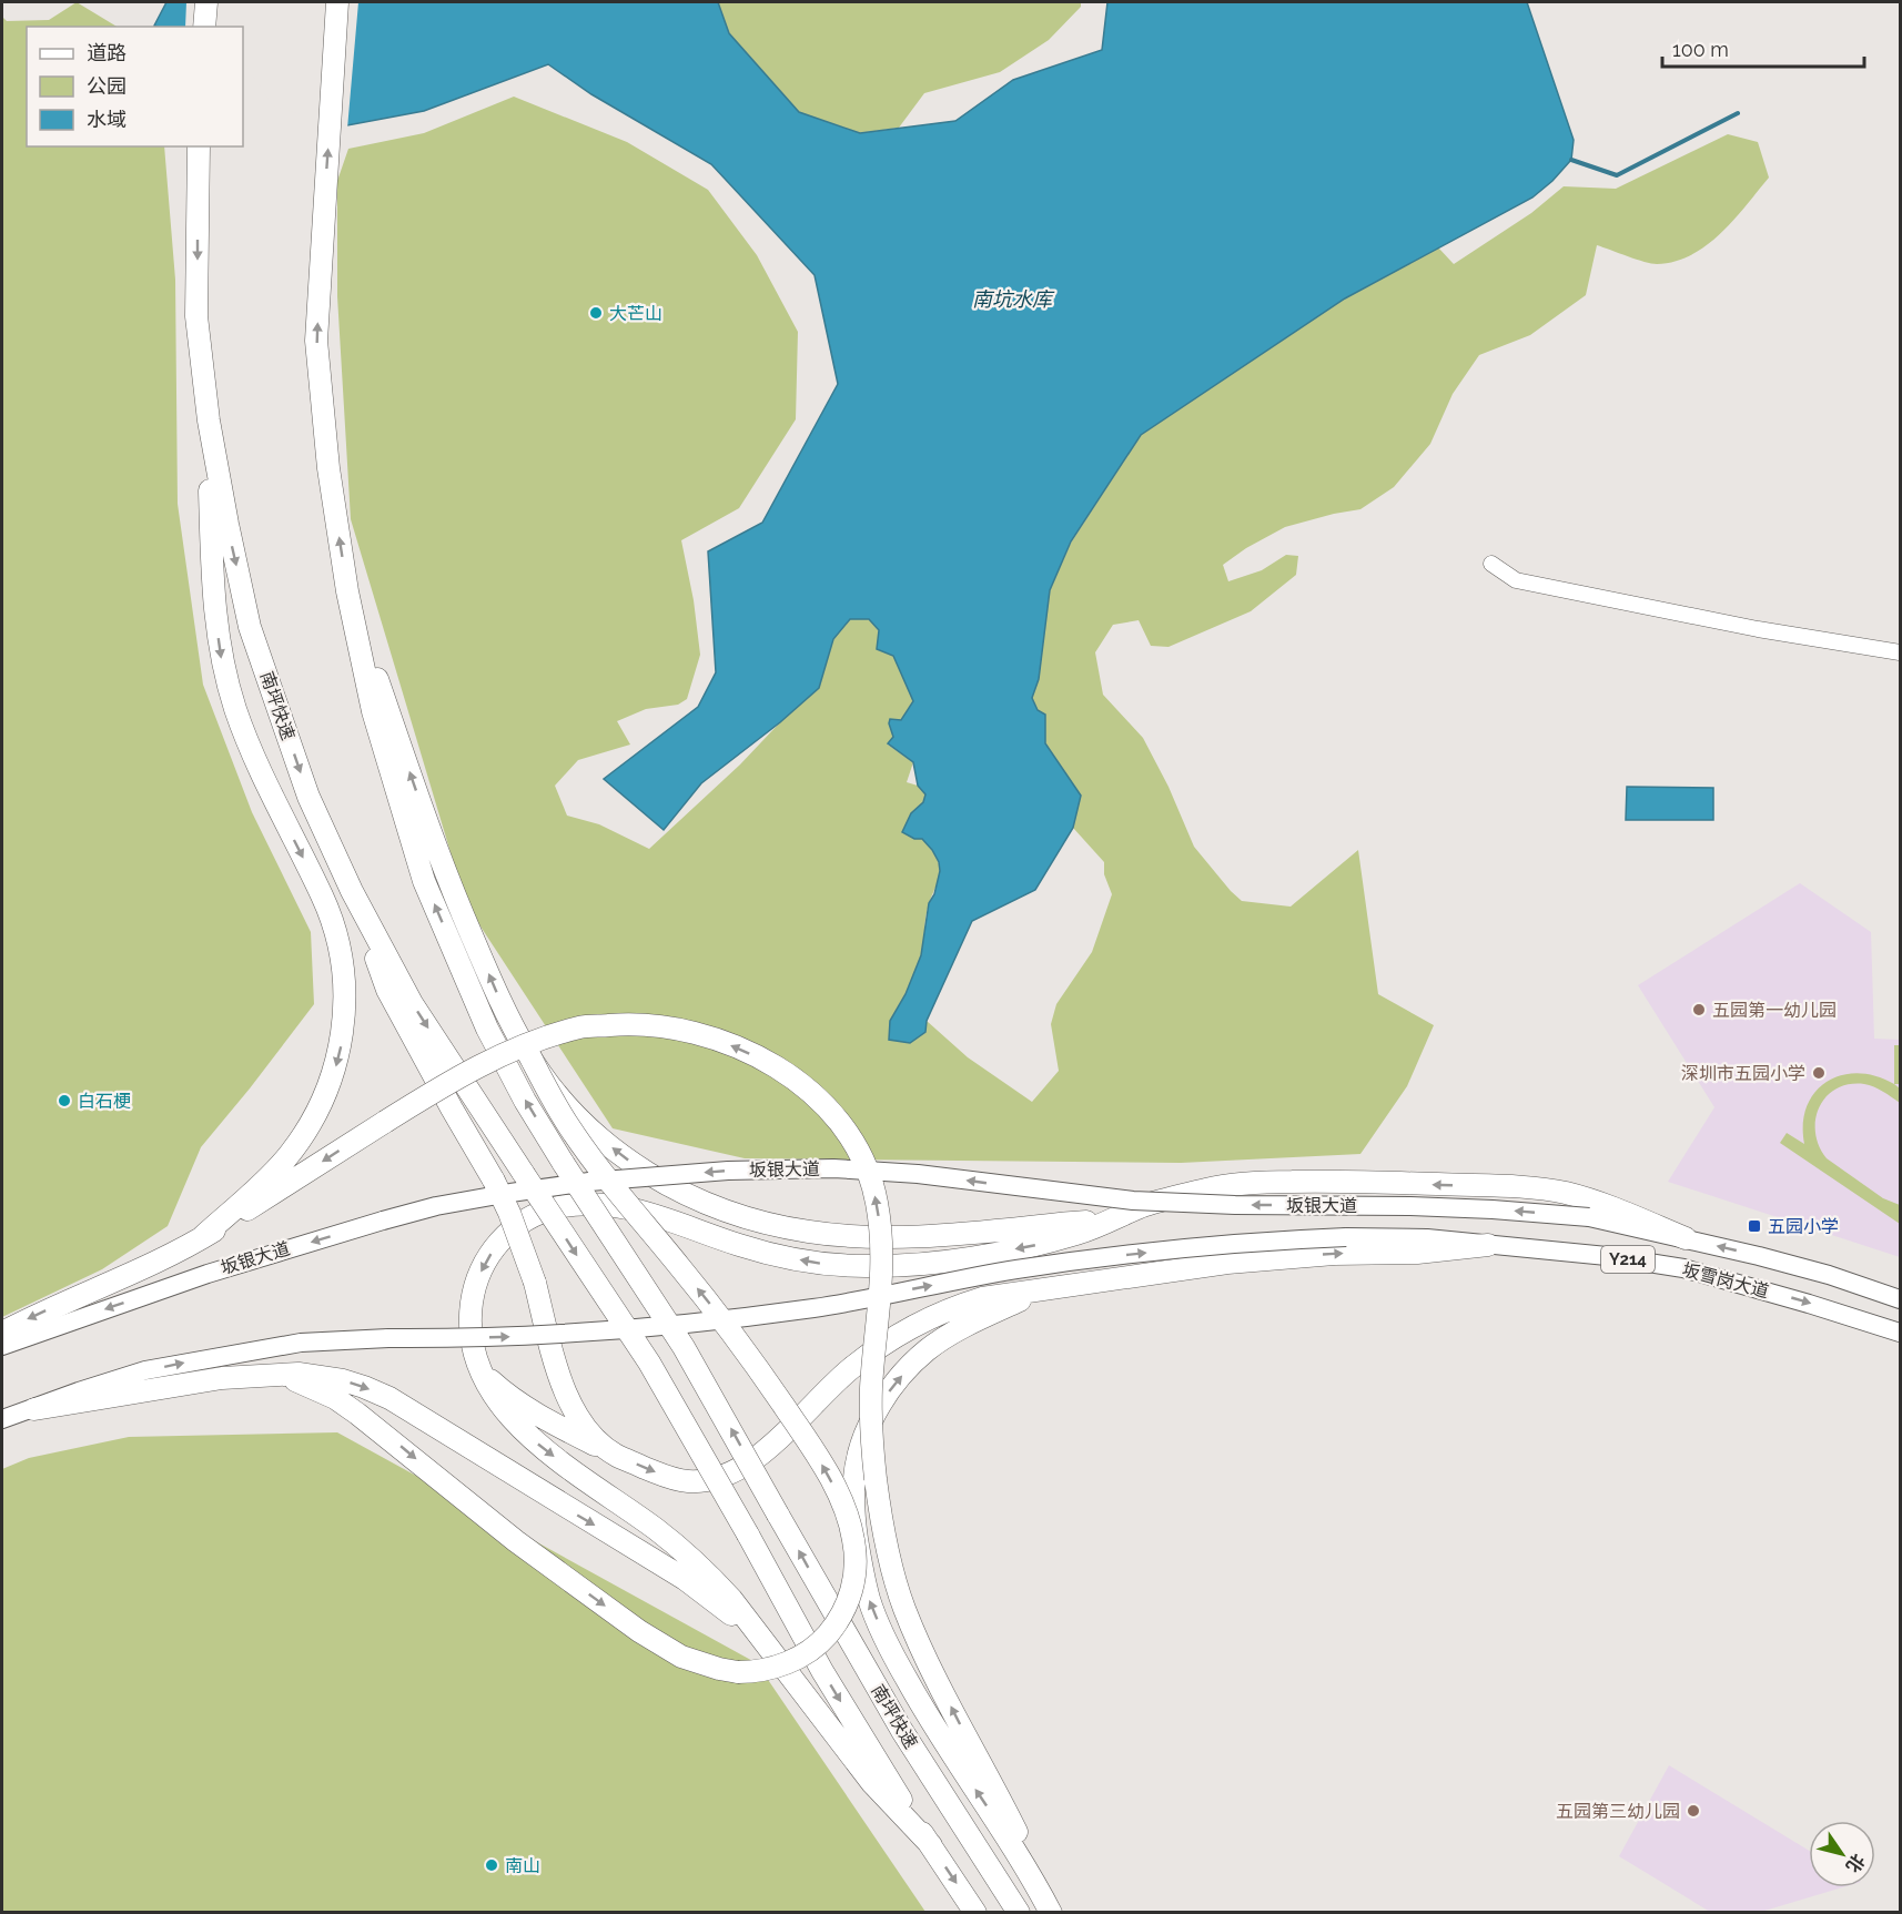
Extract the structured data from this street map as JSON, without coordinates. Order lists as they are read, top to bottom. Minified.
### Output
{"streets":{"highway":["南坪快速"],"main road":["坂银大道","Y214","坂雪岗大道"]},"crossings":[["坂银大道","坂雪岗大道"]],"water":["南坑水库"],"places":{"other":["大芒山","五园第一幼儿园","深圳市五园小学","白石梗","五园第三幼儿园","南山"],"transit":["五园小学"]},"legend":["道路","公园","水域"],"scale_bar":"100 m","north":"bottom right"}
